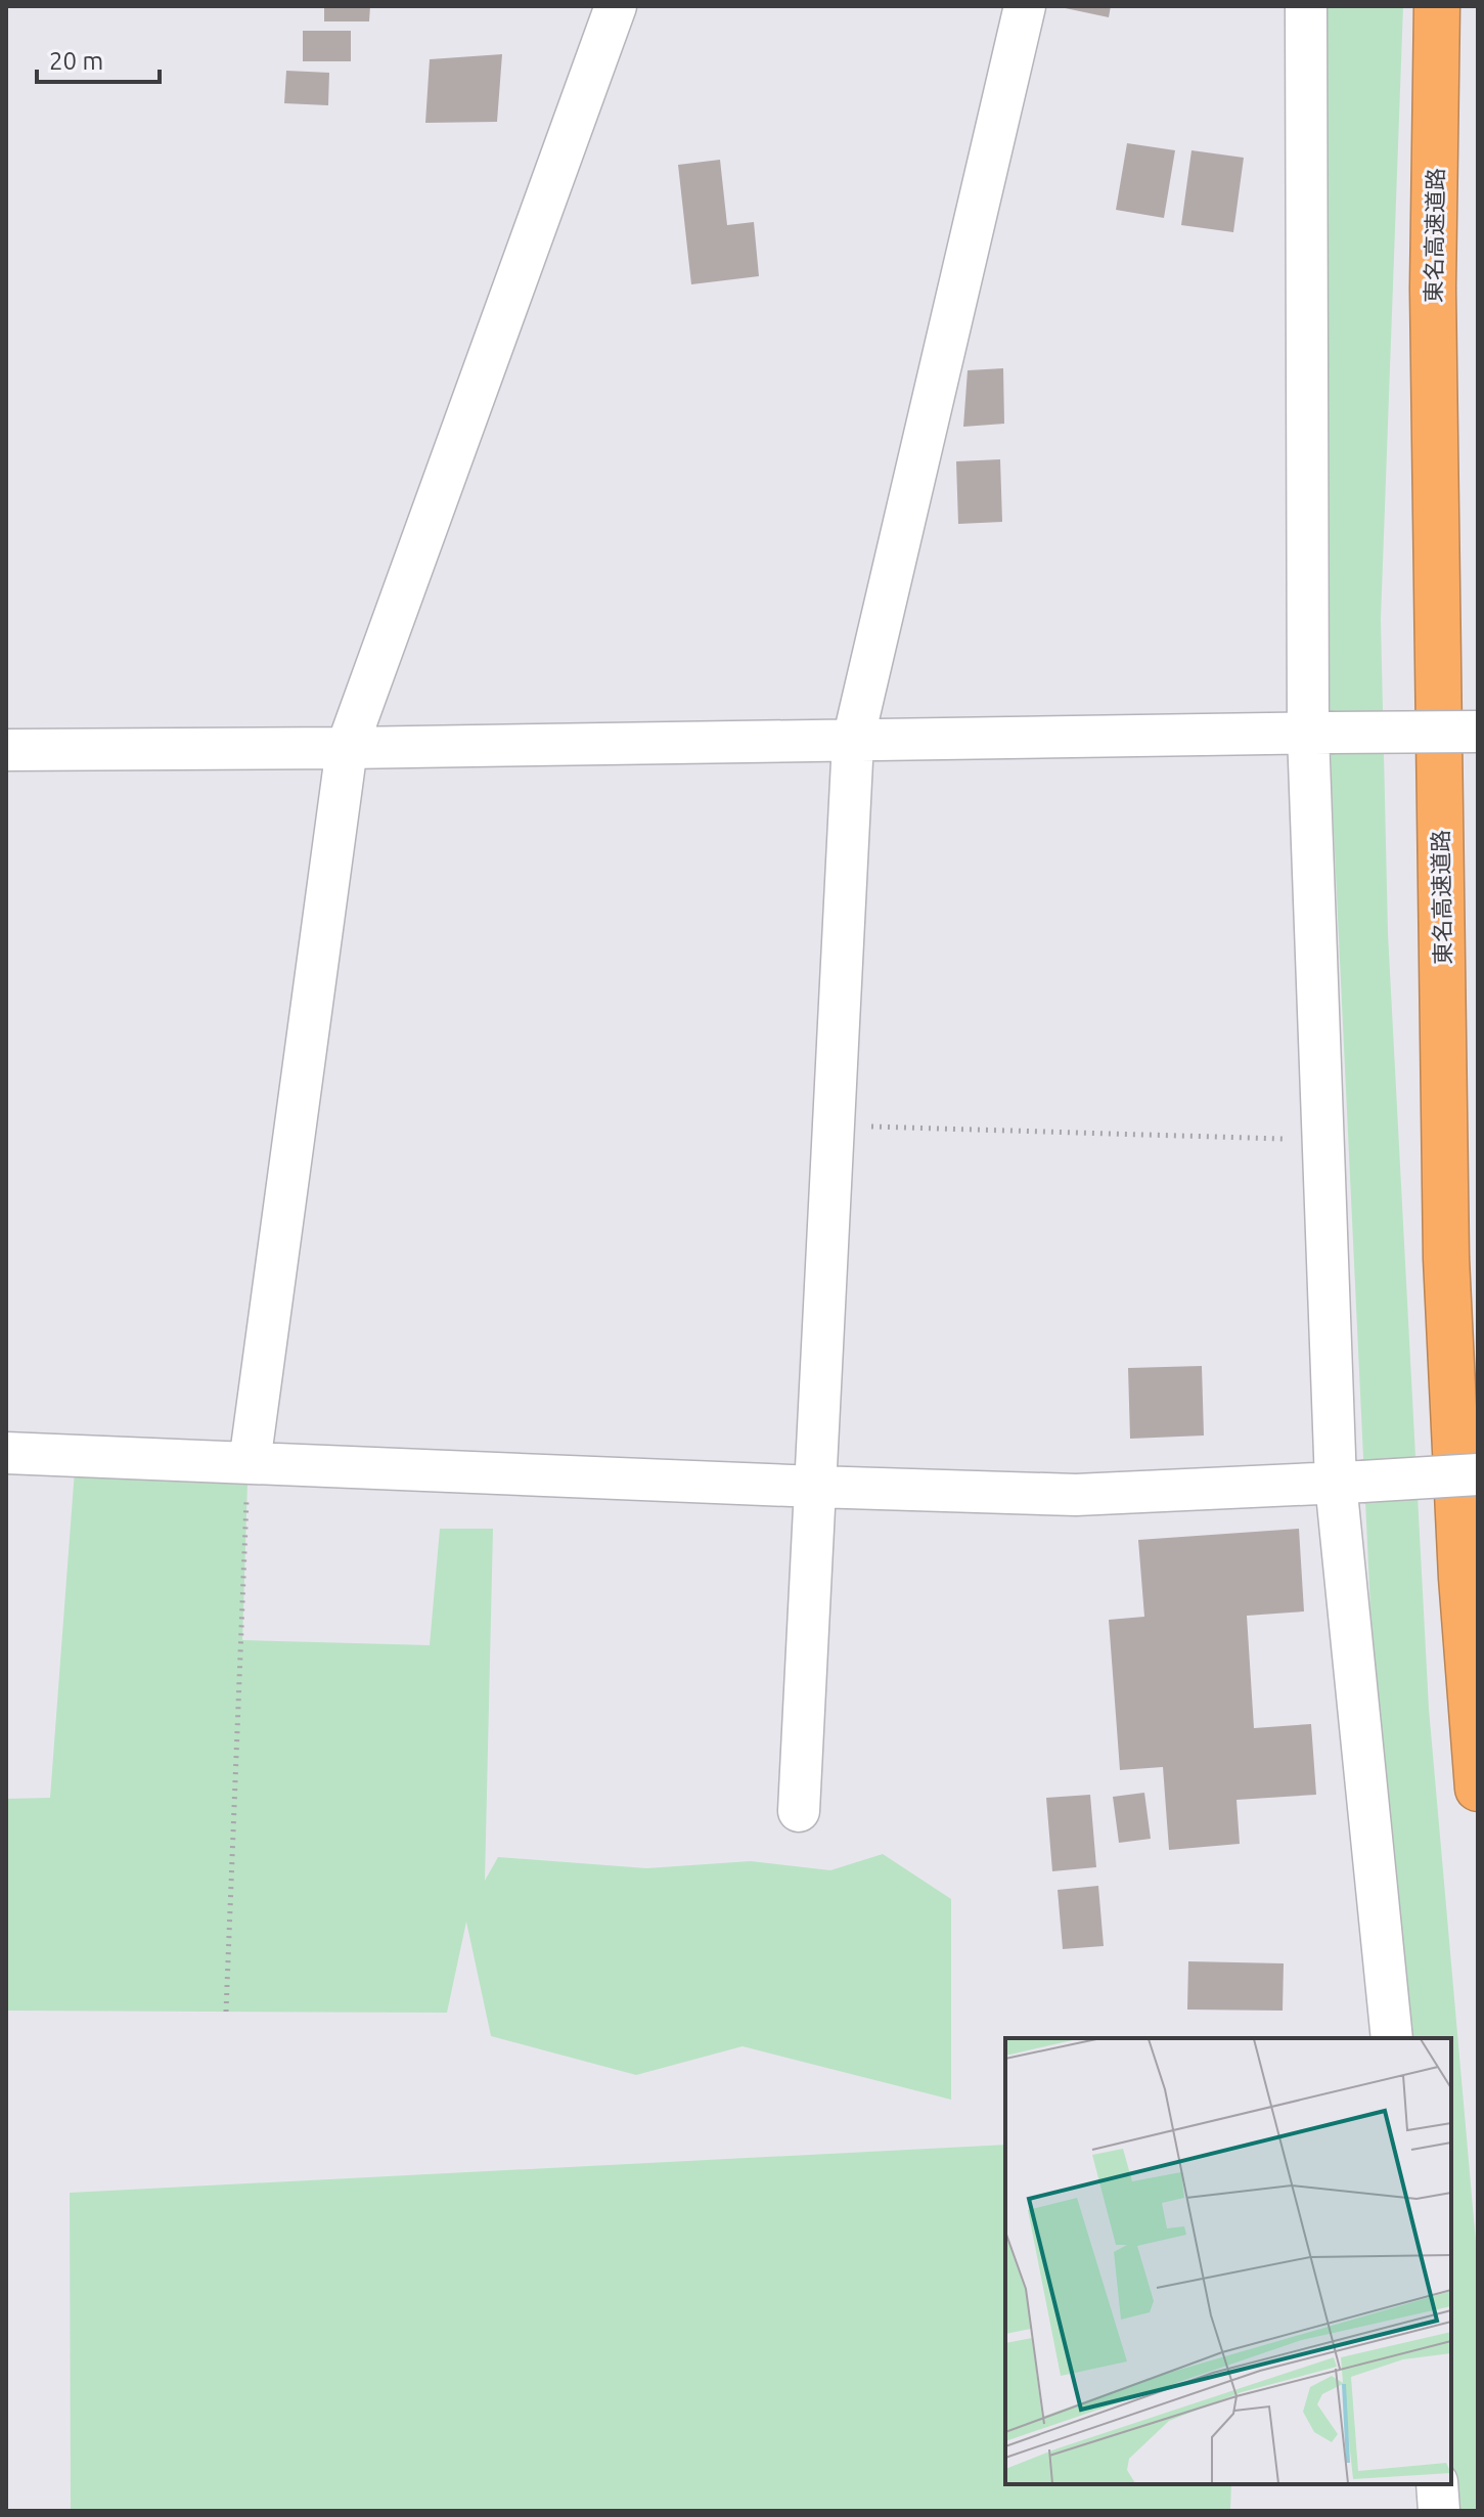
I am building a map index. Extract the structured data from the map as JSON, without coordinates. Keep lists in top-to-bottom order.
{
  "streets": {
    "highway": ["東名高速道路"]
  },
  "scale_bar": "20 m"
}
